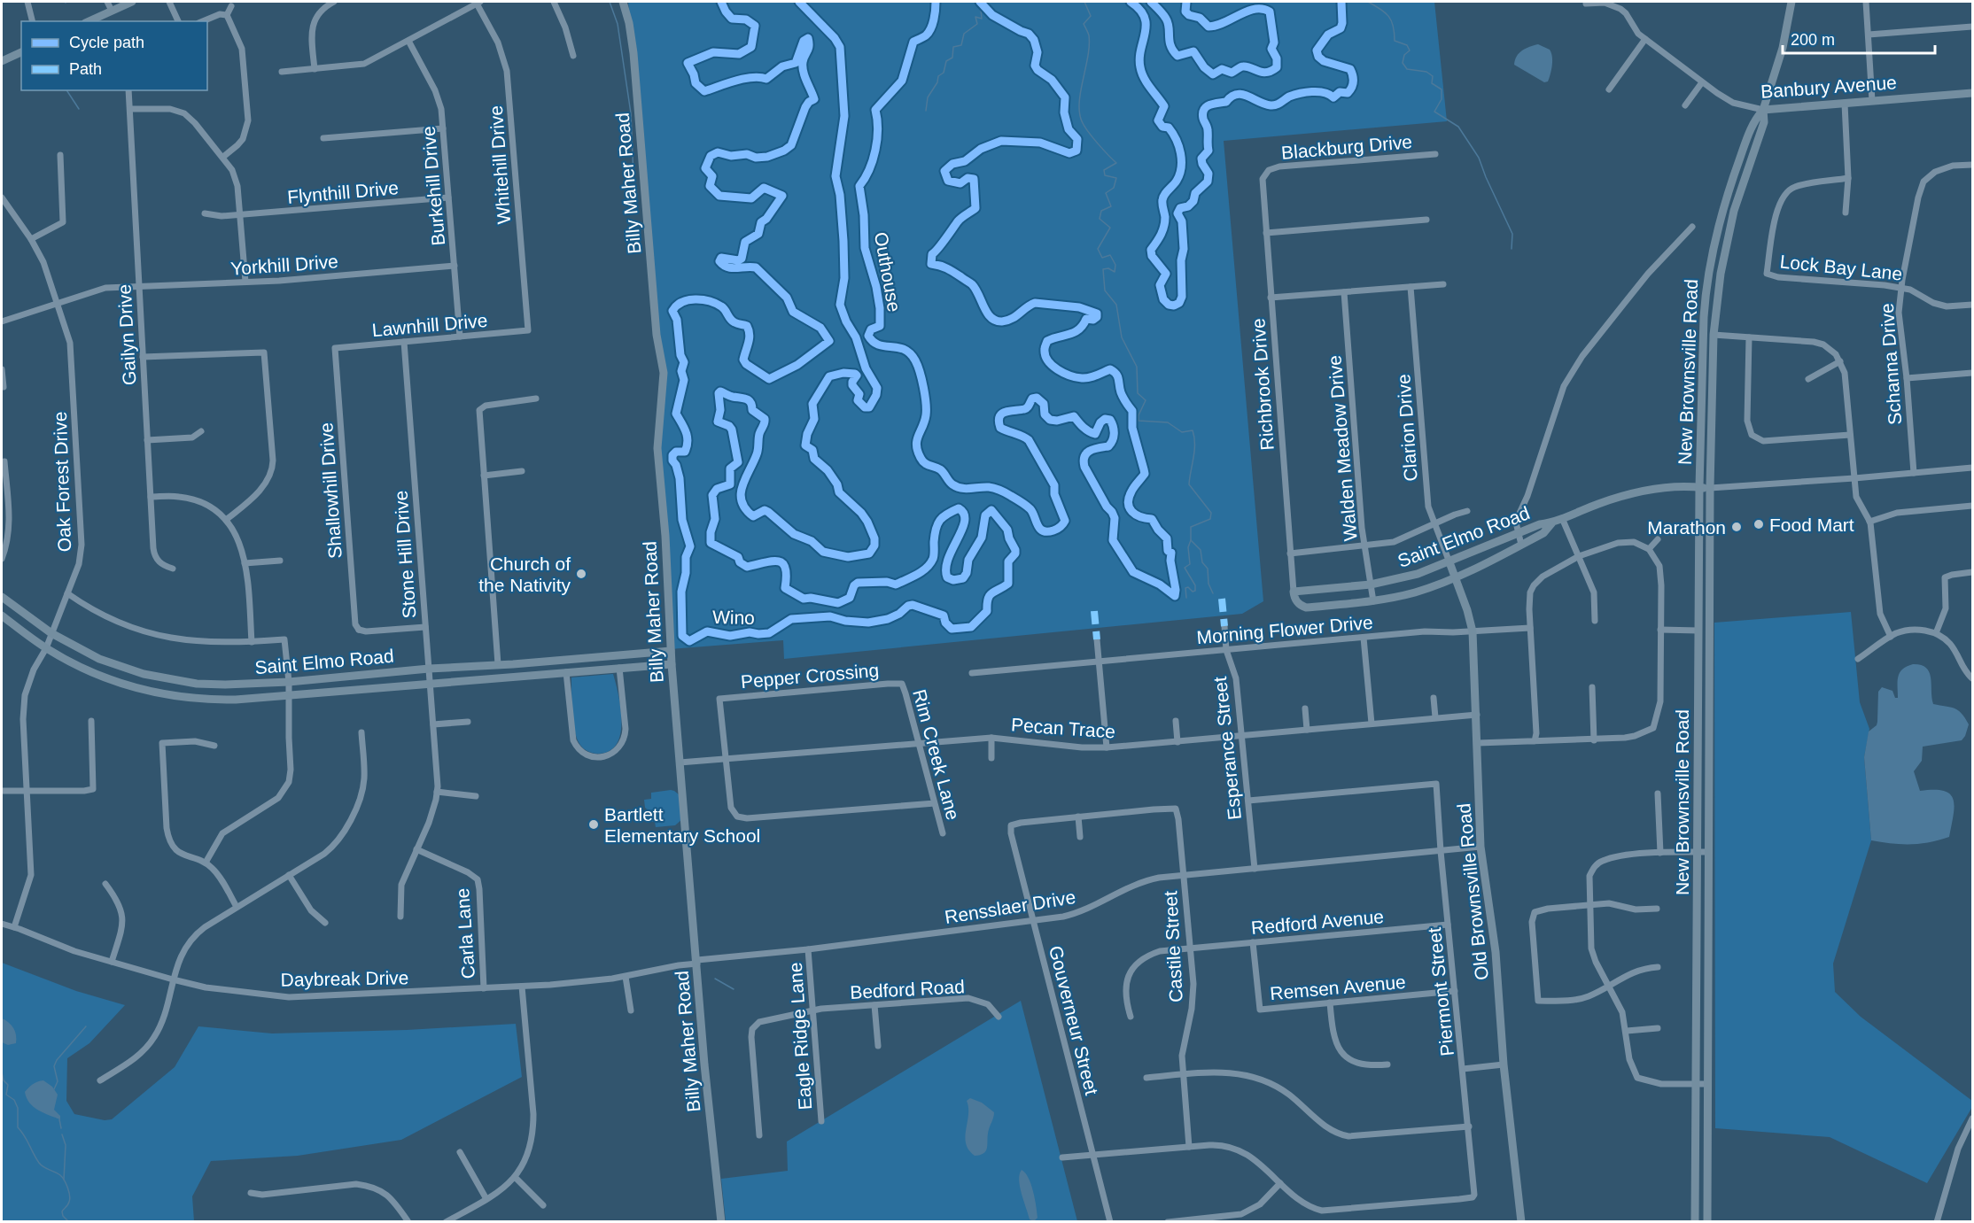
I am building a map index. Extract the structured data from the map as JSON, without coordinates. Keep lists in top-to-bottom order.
{
  "streets": {
    "main road": [
      "Banbury Avenue",
      "Billy Maher Road",
      "New Brownsville Road",
      "Saint Elmo Road",
      "Old Brownsville Road"
    ],
    "street": [
      "Blackburg Drive",
      "Whitehill Drive",
      "Burkehill Drive",
      "Flynthill Drive",
      "Yorkhill Drive",
      "Lock Bay Lane",
      "Lawnhill Drive",
      "Gailyn Drive",
      "Schanna Drive",
      "Richbrook Drive",
      "Clarion Drive",
      "Walden Meadow Drive",
      "Oak Forest Drive",
      "Shallowhill Drive",
      "Stone Hill Drive",
      "Morning Flower Drive",
      "Pepper Crossing",
      "Pecan Trace",
      "Esperance Street",
      "Rim Creek Lane",
      "Rensslaer Drive",
      "Redford Avenue",
      "Carla Lane",
      "Castile Street",
      "Daybreak Drive",
      "Remsen Avenue",
      "Bedford Road",
      "Piermont Street",
      "Gouverneur Street",
      "Eagle Ridge Lane"
    ],
    "cycle path": ["Outhouse", "Wino"]
  },
  "crossings": [
    ["Banbury Avenue", "New Brownsville Road"],
    ["Blackburg Drive", "Richbrook Drive"],
    ["Whitehill Drive", "Lawnhill Drive"],
    ["Billy Maher Road", "Saint Elmo Road"],
    ["Billy Maher Road", "Pecan Trace"],
    ["Billy Maher Road", "Rensslaer Drive"],
    ["Billy Maher Road", "Daybreak Drive"],
    ["Burkehill Drive", "Flynthill Drive"],
    ["Burkehill Drive", "Yorkhill Drive"],
    ["Burkehill Drive", "Lawnhill Drive"],
    ["Yorkhill Drive", "Gailyn Drive"],
    ["Yorkhill Drive", "Oak Forest Drive"],
    ["Lock Bay Lane", "Schanna Drive"],
    ["Lawnhill Drive", "Shallowhill Drive"],
    ["Lawnhill Drive", "Stone Hill Drive"],
    ["Schanna Drive", "Saint Elmo Road"],
    ["New Brownsville Road", "Saint Elmo Road"],
    ["Richbrook Drive", "Saint Elmo Road"],
    ["Clarion Drive", "Saint Elmo Road"],
    ["Clarion Drive", "Old Brownsville Road"],
    ["Walden Meadow Drive", "Saint Elmo Road"],
    ["Oak Forest Drive", "Saint Elmo Road"],
    ["Oak Forest Drive", "Daybreak Drive"],
    ["Shallowhill Drive", "Stone Hill Drive"],
    ["Saint Elmo Road", "Stone Hill Drive"],
    ["Saint Elmo Road", "Old Brownsville Road"],
    ["Stone Hill Drive", "Carla Lane"],
    ["Morning Flower Drive", "Esperance Street"],
    ["Morning Flower Drive", "Old Brownsville Road"],
    ["Pepper Crossing", "Pecan Trace"],
    ["Pepper Crossing", "Rim Creek Lane"],
    ["Pecan Trace", "Esperance Street"],
    ["Pecan Trace", "Rim Creek Lane"],
    ["Pecan Trace", "Old Brownsville Road"],
    ["Esperance Street", "Rensslaer Drive"],
    ["Esperance Street", "Piermont Street"],
    ["Old Brownsville Road", "Rensslaer Drive"],
    ["Rensslaer Drive", "Castile Street"],
    ["Rensslaer Drive", "Daybreak Drive"],
    ["Rensslaer Drive", "Piermont Street"],
    ["Rensslaer Drive", "Gouverneur Street"],
    ["Rensslaer Drive", "Eagle Ridge Lane"],
    ["Redford Avenue", "Castile Street"],
    ["Redford Avenue", "Remsen Avenue"],
    ["Redford Avenue", "Piermont Street"],
    ["Carla Lane", "Daybreak Drive"],
    ["Castile Street", "Gouverneur Street"],
    ["Remsen Avenue", "Piermont Street"],
    ["Bedford Road", "Eagle Ridge Lane"]
  ],
  "places": [
    "Food Mart",
    "Marathon",
    "Church of the Nativity",
    "Bartlett Elementary School"
  ],
  "legend": ["Cycle path", "Path"],
  "scale_bar": "200 m"
}
